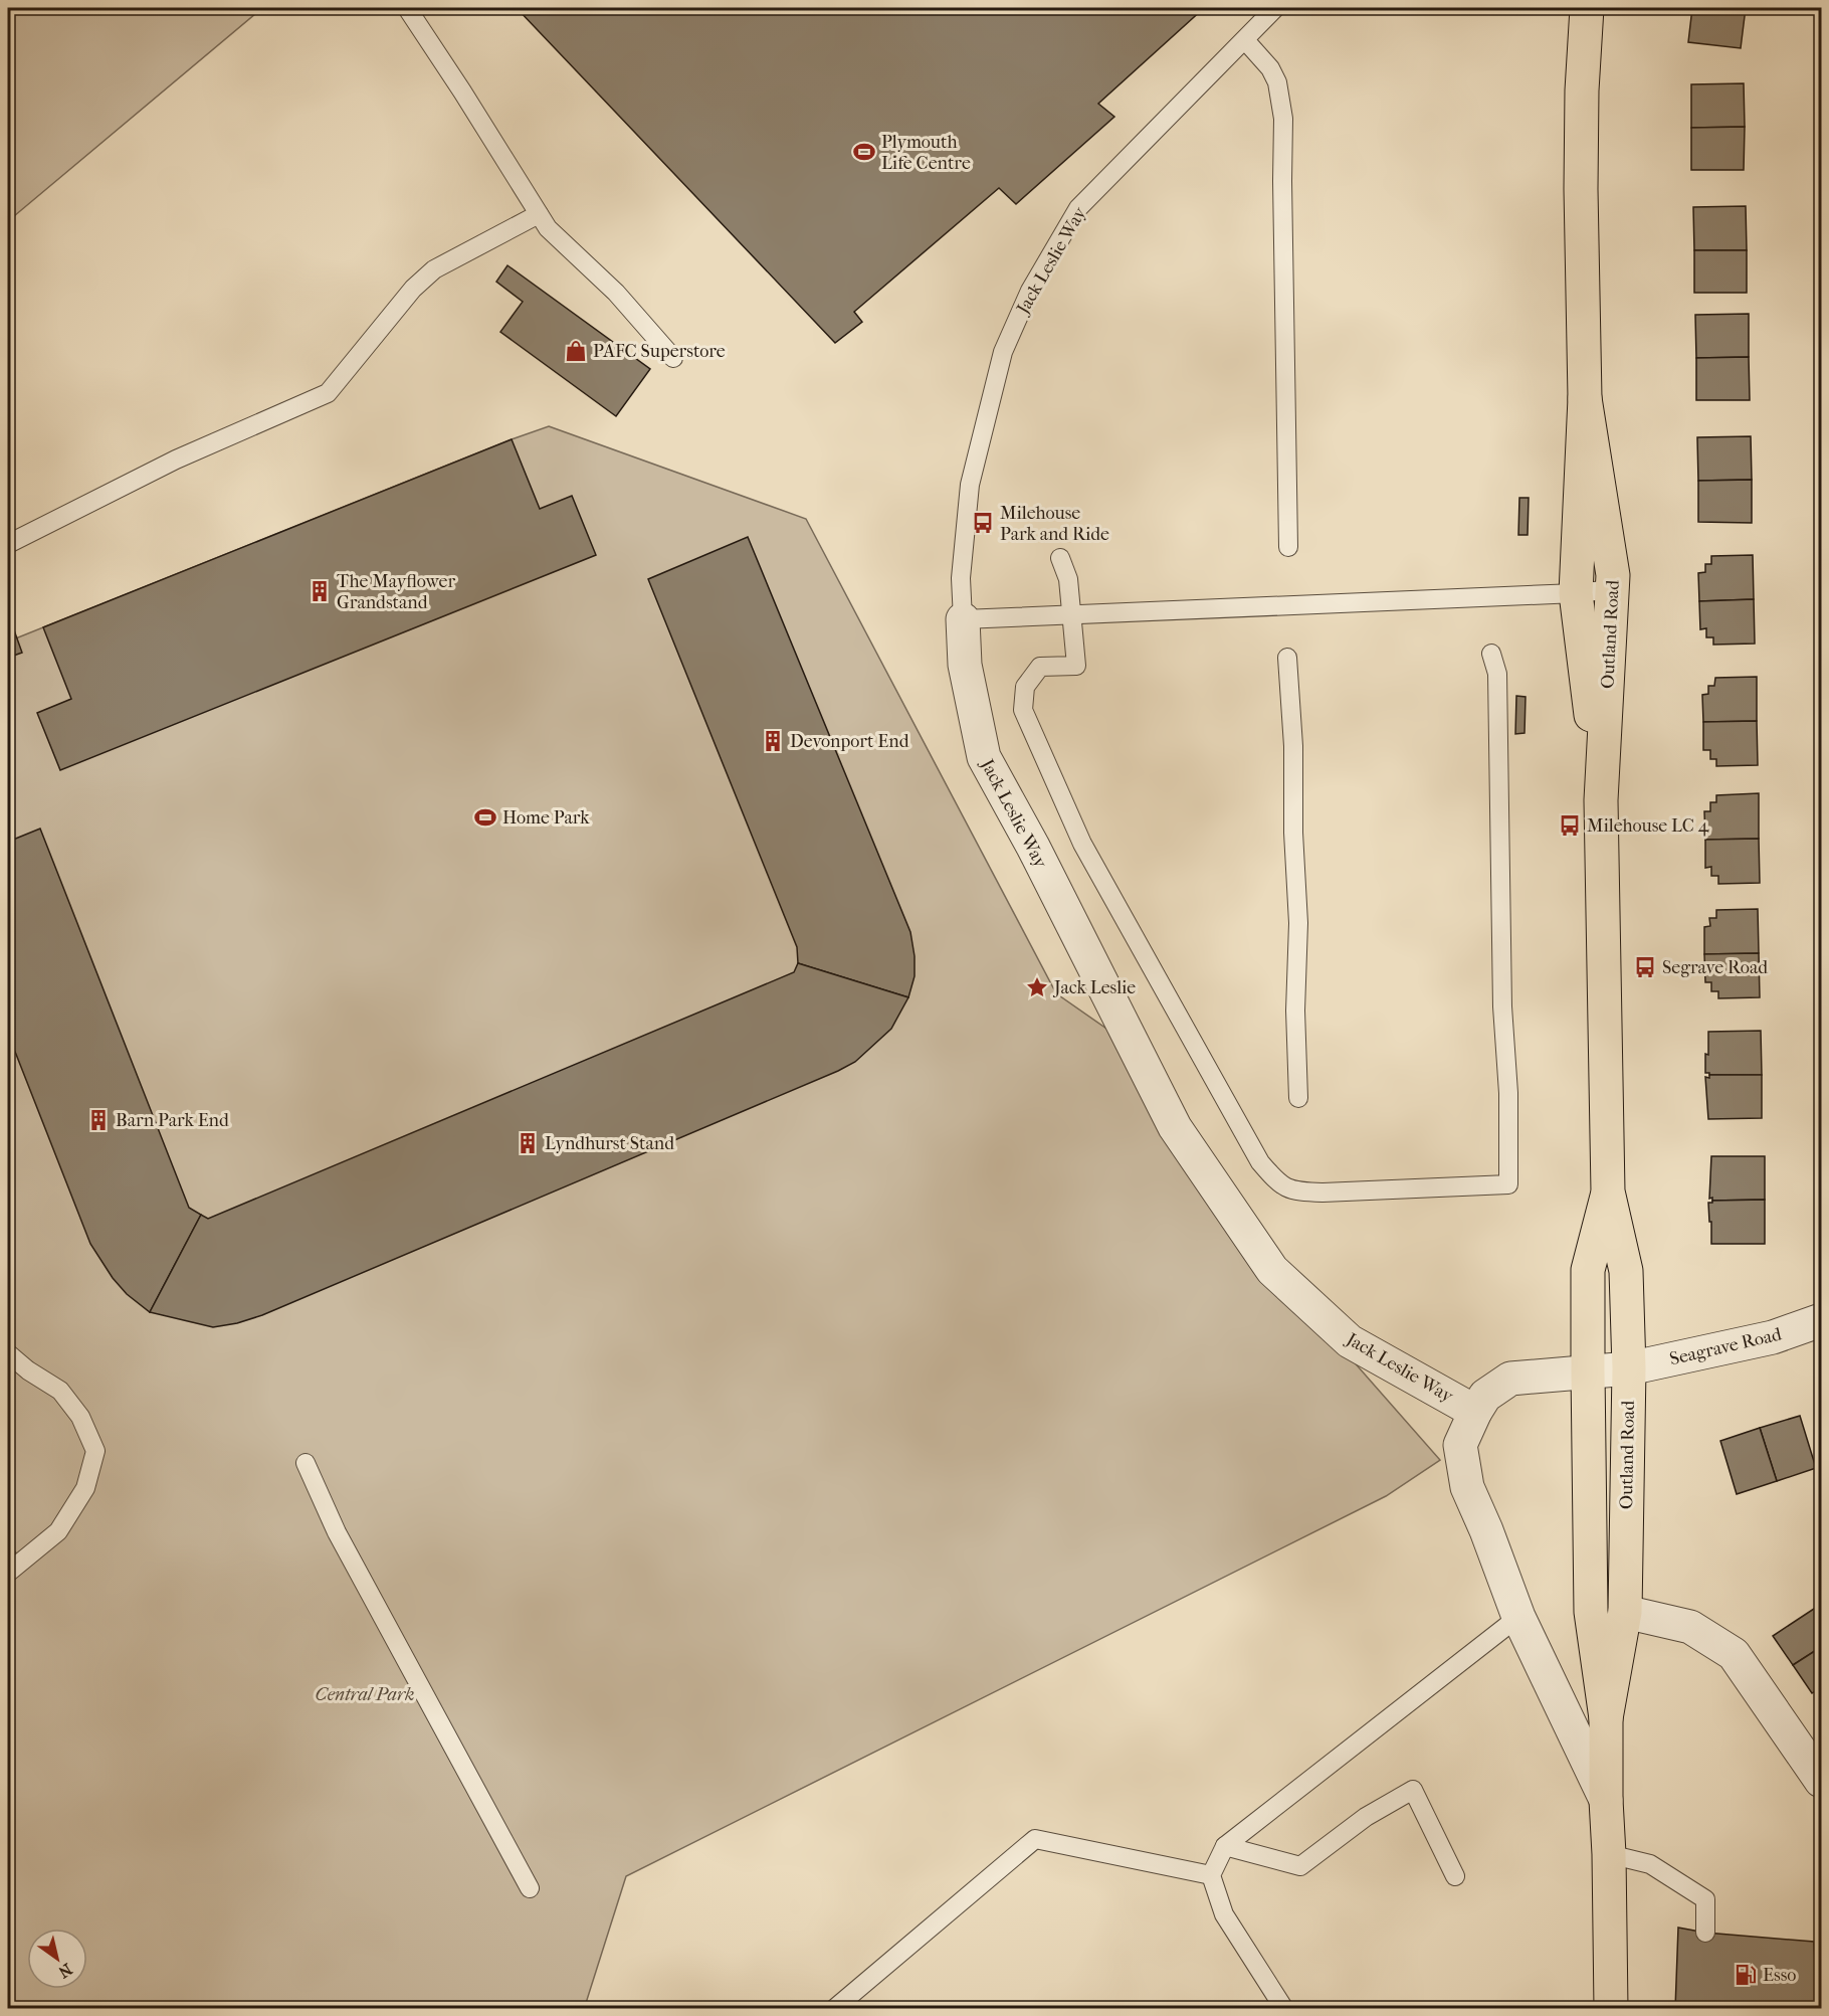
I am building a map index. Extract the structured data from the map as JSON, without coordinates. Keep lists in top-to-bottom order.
{
  "streets": {
    "main road": ["Outland Road"],
    "street": ["Jack Leslie Way", "Seagrave Road"]
  },
  "crossings": [
    ["Jack Leslie Way", "Seagrave Road"],
    ["Outland Road", "Seagrave Road"]
  ],
  "parks": ["Central Park"],
  "places": {
    "sports": ["Plymouth Life Centre", "Home Park"],
    "shop": ["PAFC Superstore"],
    "bus stop": ["Milehouse Park and Ride", "Milehouse LC 4", "Segrave Road"],
    "building": [
      "The Mayflower Grandstand",
      "Devonport End",
      "Barn Park End",
      "Lyndhurst Stand"
    ],
    "place": ["Jack Leslie"],
    "fuel station": ["Esso"]
  },
  "north": "bottom right"
}
